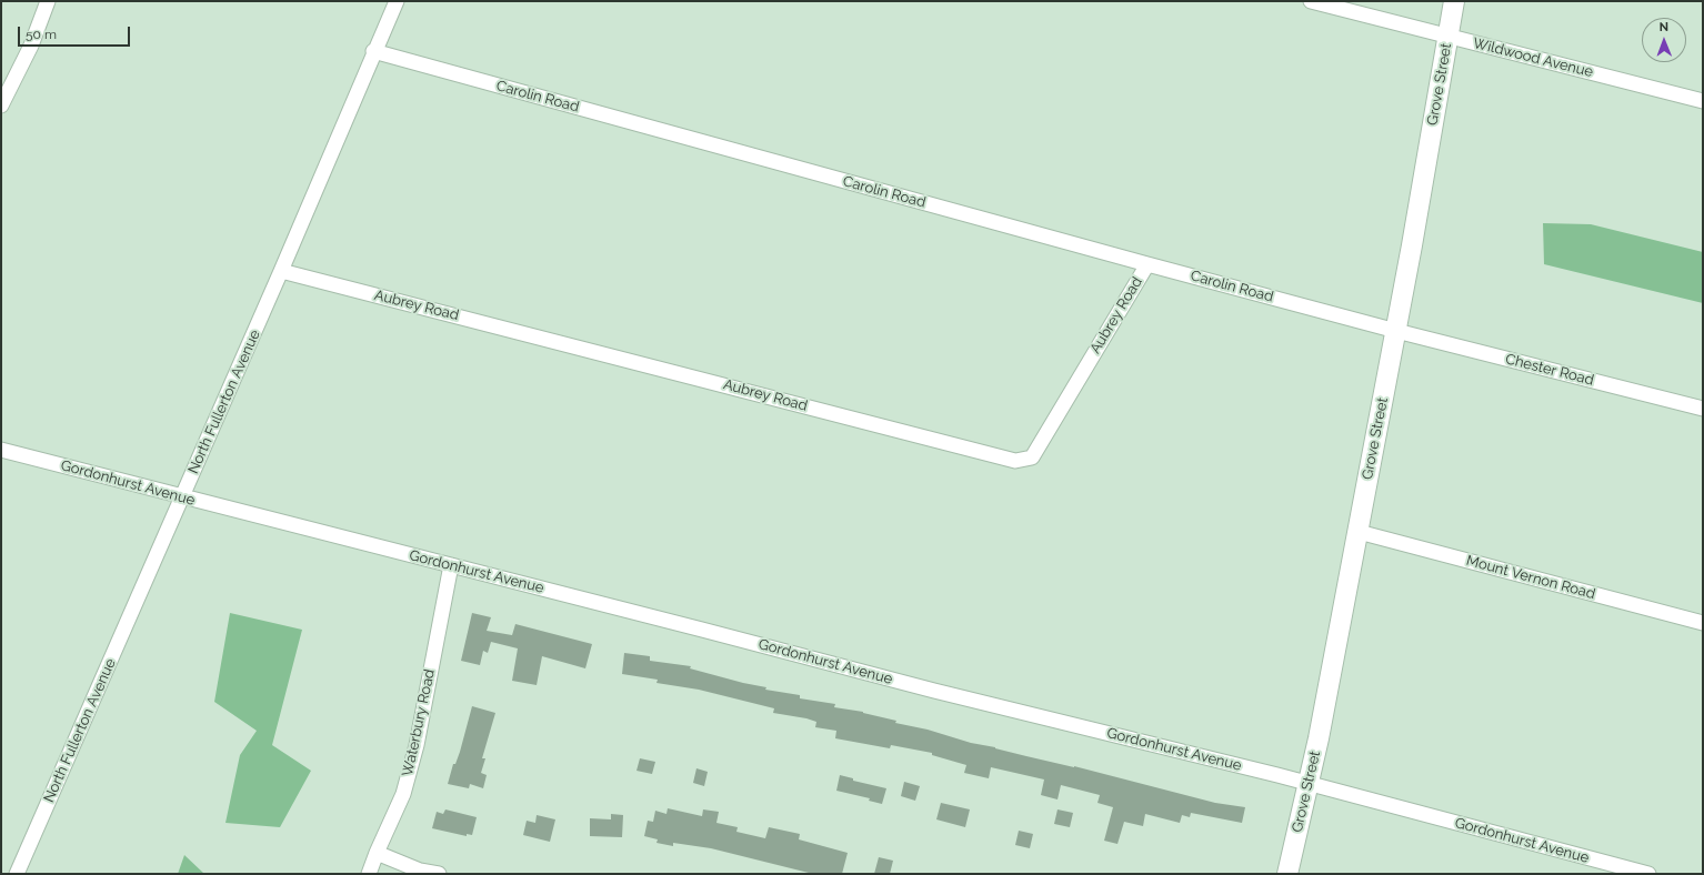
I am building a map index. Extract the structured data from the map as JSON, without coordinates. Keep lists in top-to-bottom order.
{
  "streets": {
    "main road": ["Grove Street"],
    "street": [
      "Wildwood Avenue",
      "Carolin Road",
      "Aubrey Road",
      "Chester Road",
      "North Fullerton Avenue",
      "Gordonhurst Avenue",
      "Mount Vernon Road",
      "Waterbury Road"
    ]
  },
  "crossings": [
    ["Wildwood Avenue", "Grove Street"],
    ["Grove Street", "Carolin Road"],
    ["Grove Street", "Chester Road"],
    ["Grove Street", "Gordonhurst Avenue"],
    ["Grove Street", "Mount Vernon Road"],
    ["Carolin Road", "Aubrey Road"],
    ["Carolin Road", "Chester Road"],
    ["Carolin Road", "North Fullerton Avenue"],
    ["Aubrey Road", "North Fullerton Avenue"],
    ["North Fullerton Avenue", "Gordonhurst Avenue"],
    ["Gordonhurst Avenue", "Waterbury Road"]
  ],
  "scale_bar": "50 m",
  "north": "top"
}
